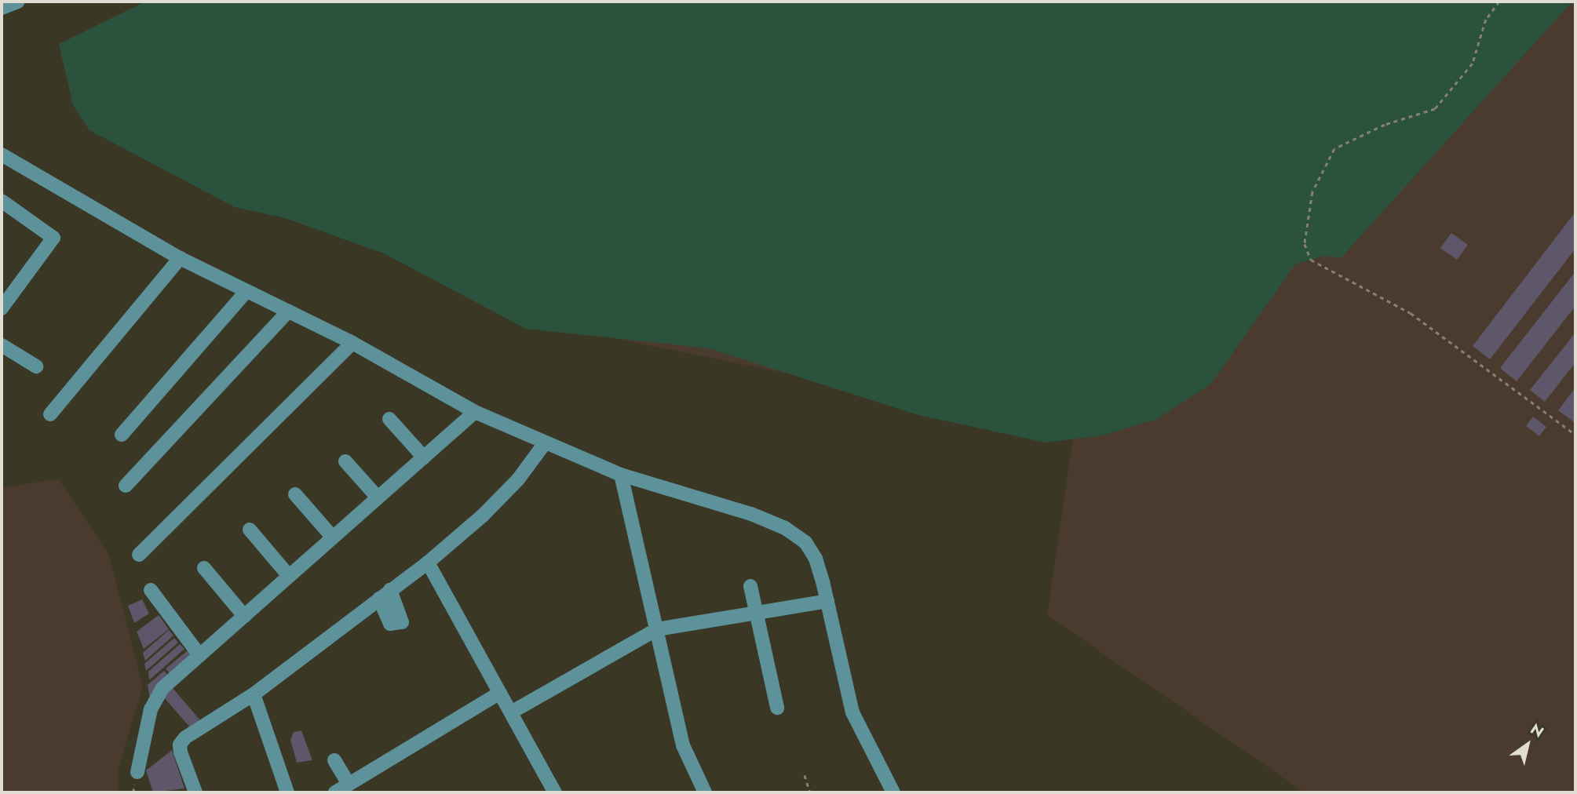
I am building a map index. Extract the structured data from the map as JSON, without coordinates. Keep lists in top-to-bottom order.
{
  "north": "top right"
}
